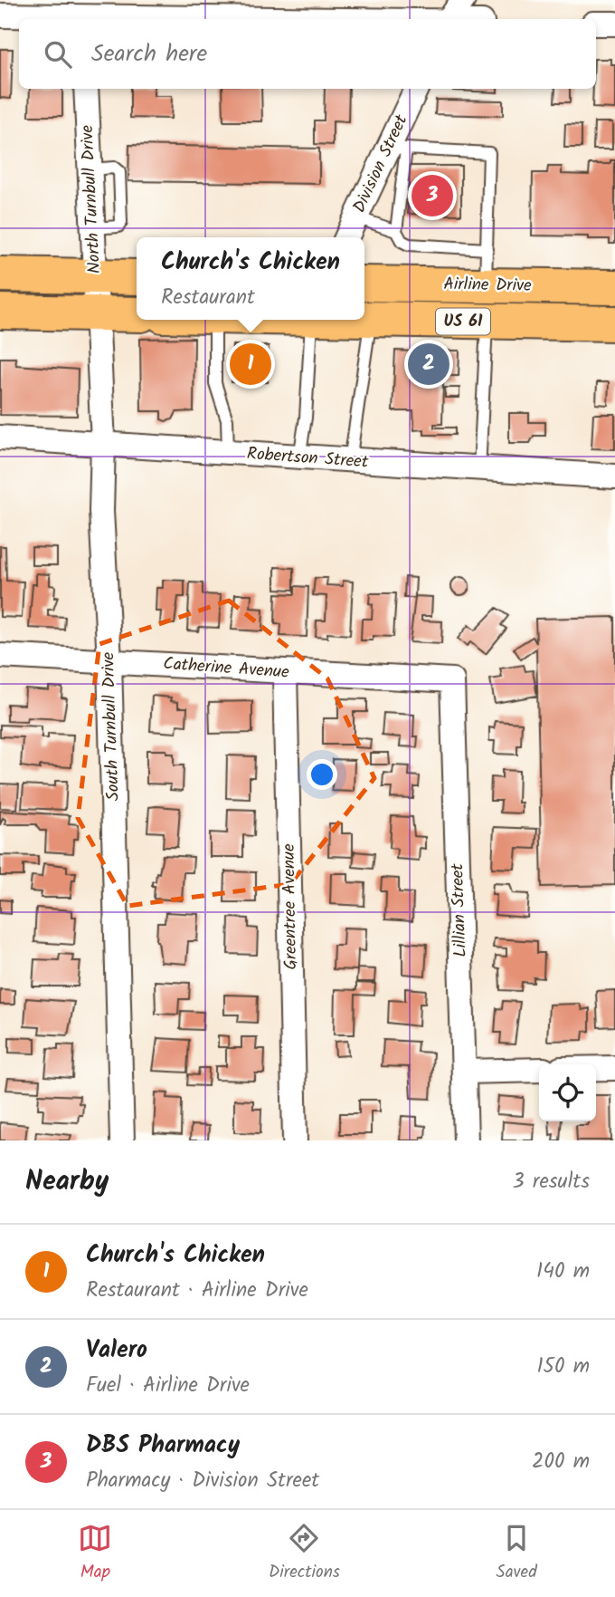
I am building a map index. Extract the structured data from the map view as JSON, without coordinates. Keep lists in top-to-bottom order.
{
  "streets": {
    "highway": ["Airline Drive", "US 61"],
    "street": [
      "Division Street",
      "North Turnbull Drive",
      "Robertson Street",
      "Catherine Avenue",
      "South Turnbull Drive",
      "Greentree Avenue",
      "Lillian Street"
    ]
  },
  "crossings": [
    ["North Turnbull Drive", "South Turnbull Drive"],
    ["Robertson Street", "South Turnbull Drive"],
    ["Catherine Avenue", "South Turnbull Drive"],
    ["Catherine Avenue", "Greentree Avenue"],
    ["Catherine Avenue", "Lillian Street"]
  ],
  "page": {
    "search": "Search here",
    "pins": ["3", "1", "2"],
    "popup": ["Church's Chicken", "Restaurant"],
    "heading": ["Nearby", "3 results"],
    "list": [
      {
        "mark": "1",
        "name": "Church's Chicken",
        "note": "Restaurant · Airline Drive",
        "value": "140 m"
      },
      {
        "mark": "2",
        "name": "Valero",
        "note": "Fuel · Airline Drive",
        "value": "150 m"
      },
      {
        "mark": "3",
        "name": "DBS Pharmacy",
        "note": "Pharmacy · Division Street",
        "value": "200 m"
      }
    ],
    "nav": ["Map", "Directions", "Saved"]
  }
}
